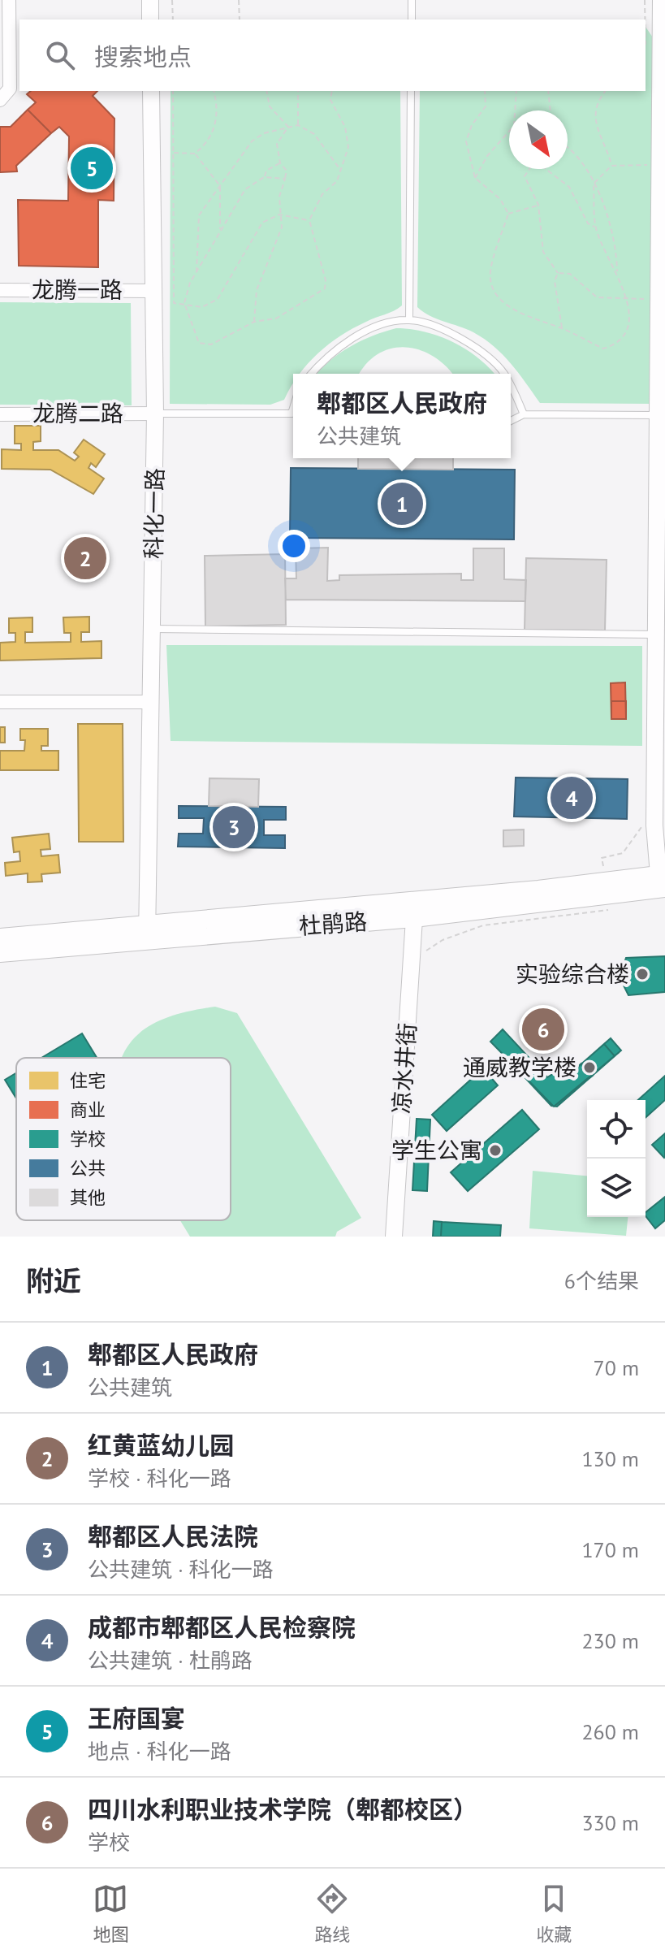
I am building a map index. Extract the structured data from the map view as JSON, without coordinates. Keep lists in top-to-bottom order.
{
  "streets": {
    "main road": ["杜鹃路"],
    "street": [
      "龙腾一路",
      "龙腾二路",
      "科化一路",
      "凉水井街"
    ]
  },
  "crossings": [
    ["龙腾一路", "科化一路"],
    ["龙腾二路", "科化一路"],
    ["科化一路", "杜鹃路"],
    ["杜鹃路", "凉水井街"]
  ],
  "places": ["实验综合楼", "通威教学楼", "学生公寓"],
  "legend": [
    "住宅",
    "商业",
    "学校",
    "公共",
    "其他"
  ],
  "north": "bottom right",
  "page": {
    "search": "搜索地点",
    "pins": [
      "5",
      "1",
      "2",
      "4",
      "3",
      "6"
    ],
    "popup": ["郫都区人民政府", "公共建筑"],
    "heading": ["附近", "6个结果"],
    "list": [
      {
        "mark": "1",
        "name": "郫都区人民政府",
        "note": "公共建筑",
        "value": "70 m"
      },
      {
        "mark": "2",
        "name": "红黄蓝幼儿园",
        "note": "学校 · 科化一路",
        "value": "130 m"
      },
      {
        "mark": "3",
        "name": "郫都区人民法院",
        "note": "公共建筑 · 科化一路",
        "value": "170 m"
      },
      {
        "mark": "4",
        "name": "成都市郫都区人民检察院",
        "note": "公共建筑 · 杜鹃路",
        "value": "230 m"
      },
      {
        "mark": "5",
        "name": "王府国宴",
        "note": "地点 · 科化一路",
        "value": "260 m"
      },
      {
        "mark": "6",
        "name": "四川水利职业技术学院（郫都校区）",
        "note": "学校",
        "value": "330 m"
      }
    ],
    "nav": ["地图", "路线", "收藏"]
  }
}
